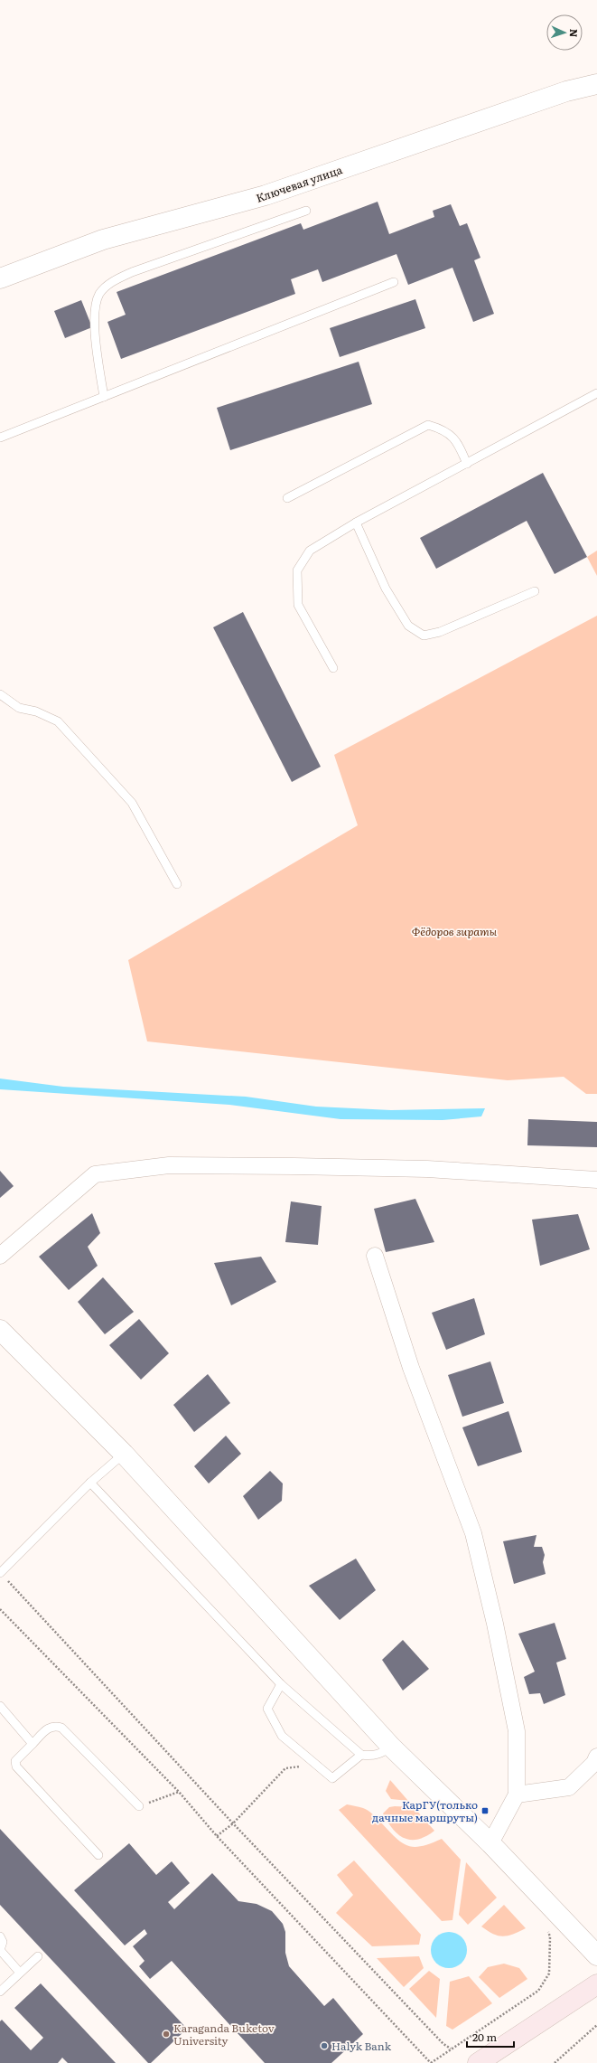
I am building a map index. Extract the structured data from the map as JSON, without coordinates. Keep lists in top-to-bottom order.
{
  "streets": {
    "street": ["Ключевая улица"]
  },
  "parks": ["Фёдоров зираты"],
  "places": {
    "transit": ["КарГУ(только дачные маршруты)"],
    "other": ["Karaganda Buketov University", "Halyk Bank"]
  },
  "scale_bar": "20 m",
  "north": "right"
}
